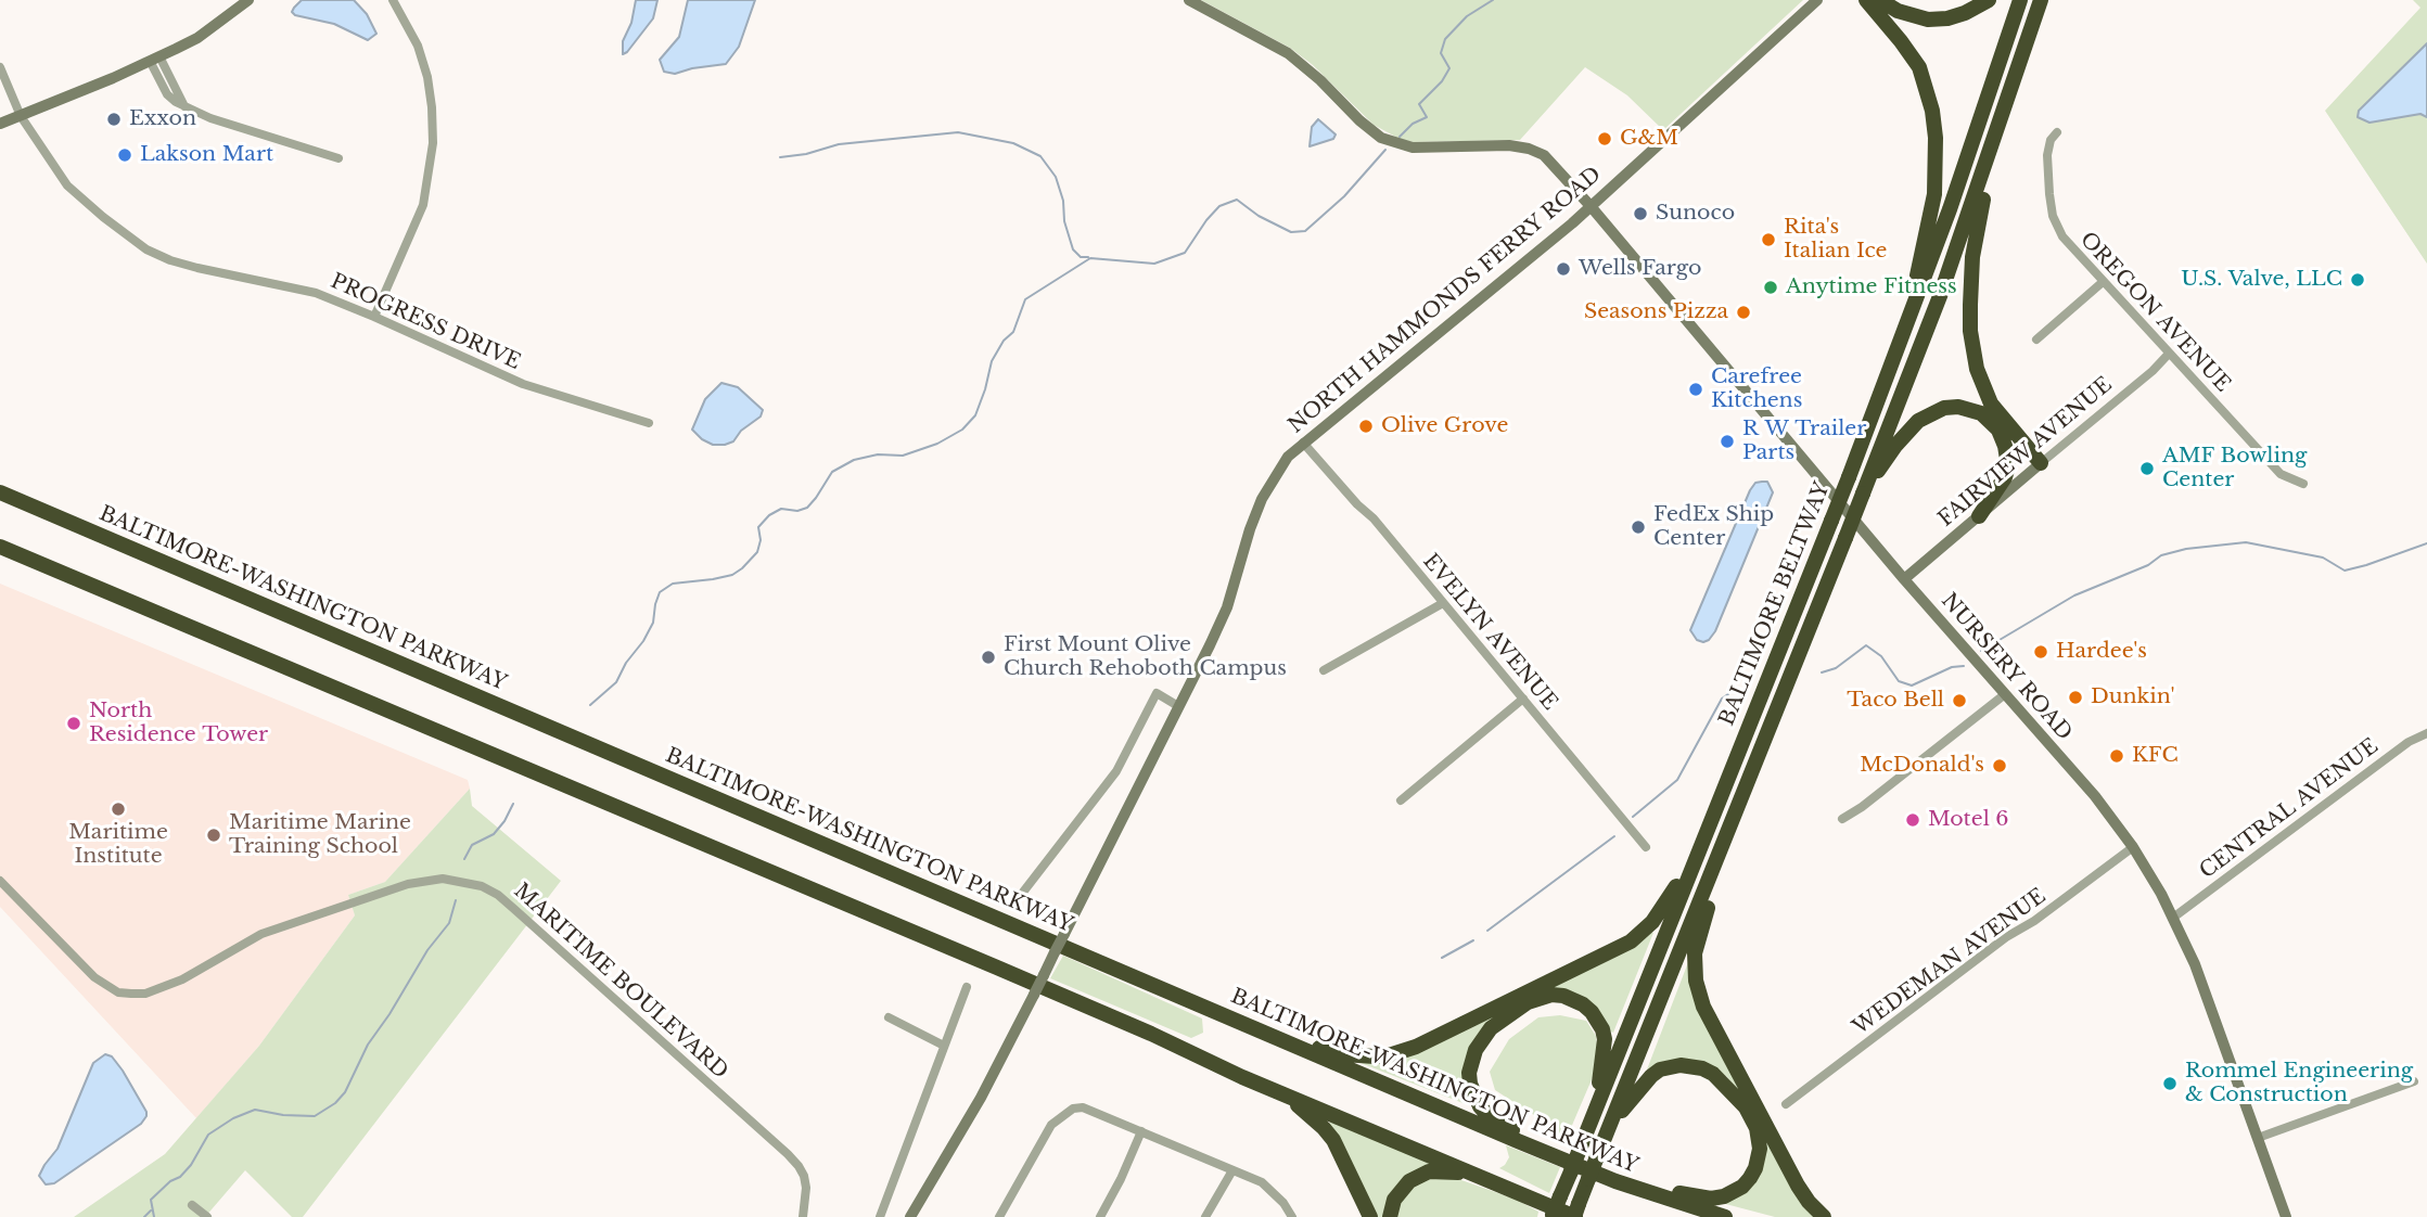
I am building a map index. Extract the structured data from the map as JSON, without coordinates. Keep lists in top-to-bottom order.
{
  "streets": {
    "highway": ["BALTIMORE-WASHINGTON PARKWAY", "BALTIMORE BELTWAY"],
    "main road": ["NORTH HAMMONDS FERRY ROAD", "FAIRVIEW AVENUE", "NURSERY ROAD"],
    "street": [
      "OREGON AVENUE",
      "PROGRESS DRIVE",
      "EVELYN AVENUE",
      "CENTRAL AVENUE",
      "WEDEMAN AVENUE",
      "MARITIME BOULEVARD"
    ]
  },
  "crossings": [
    ["NORTH HAMMONDS FERRY ROAD", "EVELYN AVENUE"],
    ["NORTH HAMMONDS FERRY ROAD", "NURSERY ROAD"],
    ["OREGON AVENUE", "FAIRVIEW AVENUE"],
    ["FAIRVIEW AVENUE", "NURSERY ROAD"],
    ["BALTIMORE-WASHINGTON PARKWAY", "BALTIMORE BELTWAY"],
    ["NURSERY ROAD", "CENTRAL AVENUE"],
    ["NURSERY ROAD", "WEDEMAN AVENUE"]
  ],
  "places": [
    "Exxon",
    "G&M",
    "Lakson Mart",
    "Sunoco",
    "Rita's Italian Ice",
    "Wells Fargo",
    "U.S. Valve, LLC",
    "Anytime Fitness",
    "Seasons Pizza",
    "Carefree Kitchens",
    "Olive Grove",
    "R W Trailer Parts",
    "AMF Bowling Center",
    "FedEx Ship Center",
    "Hardee's",
    "First Mount Olive Church Rehoboth Campus",
    "Dunkin'",
    "Taco Bell",
    "North Residence Tower",
    "KFC",
    "McDonald's",
    "Maritime Institute",
    "Motel 6",
    "Maritime Marine Training School",
    "Rommel Engineering & Construction"
  ]
}
